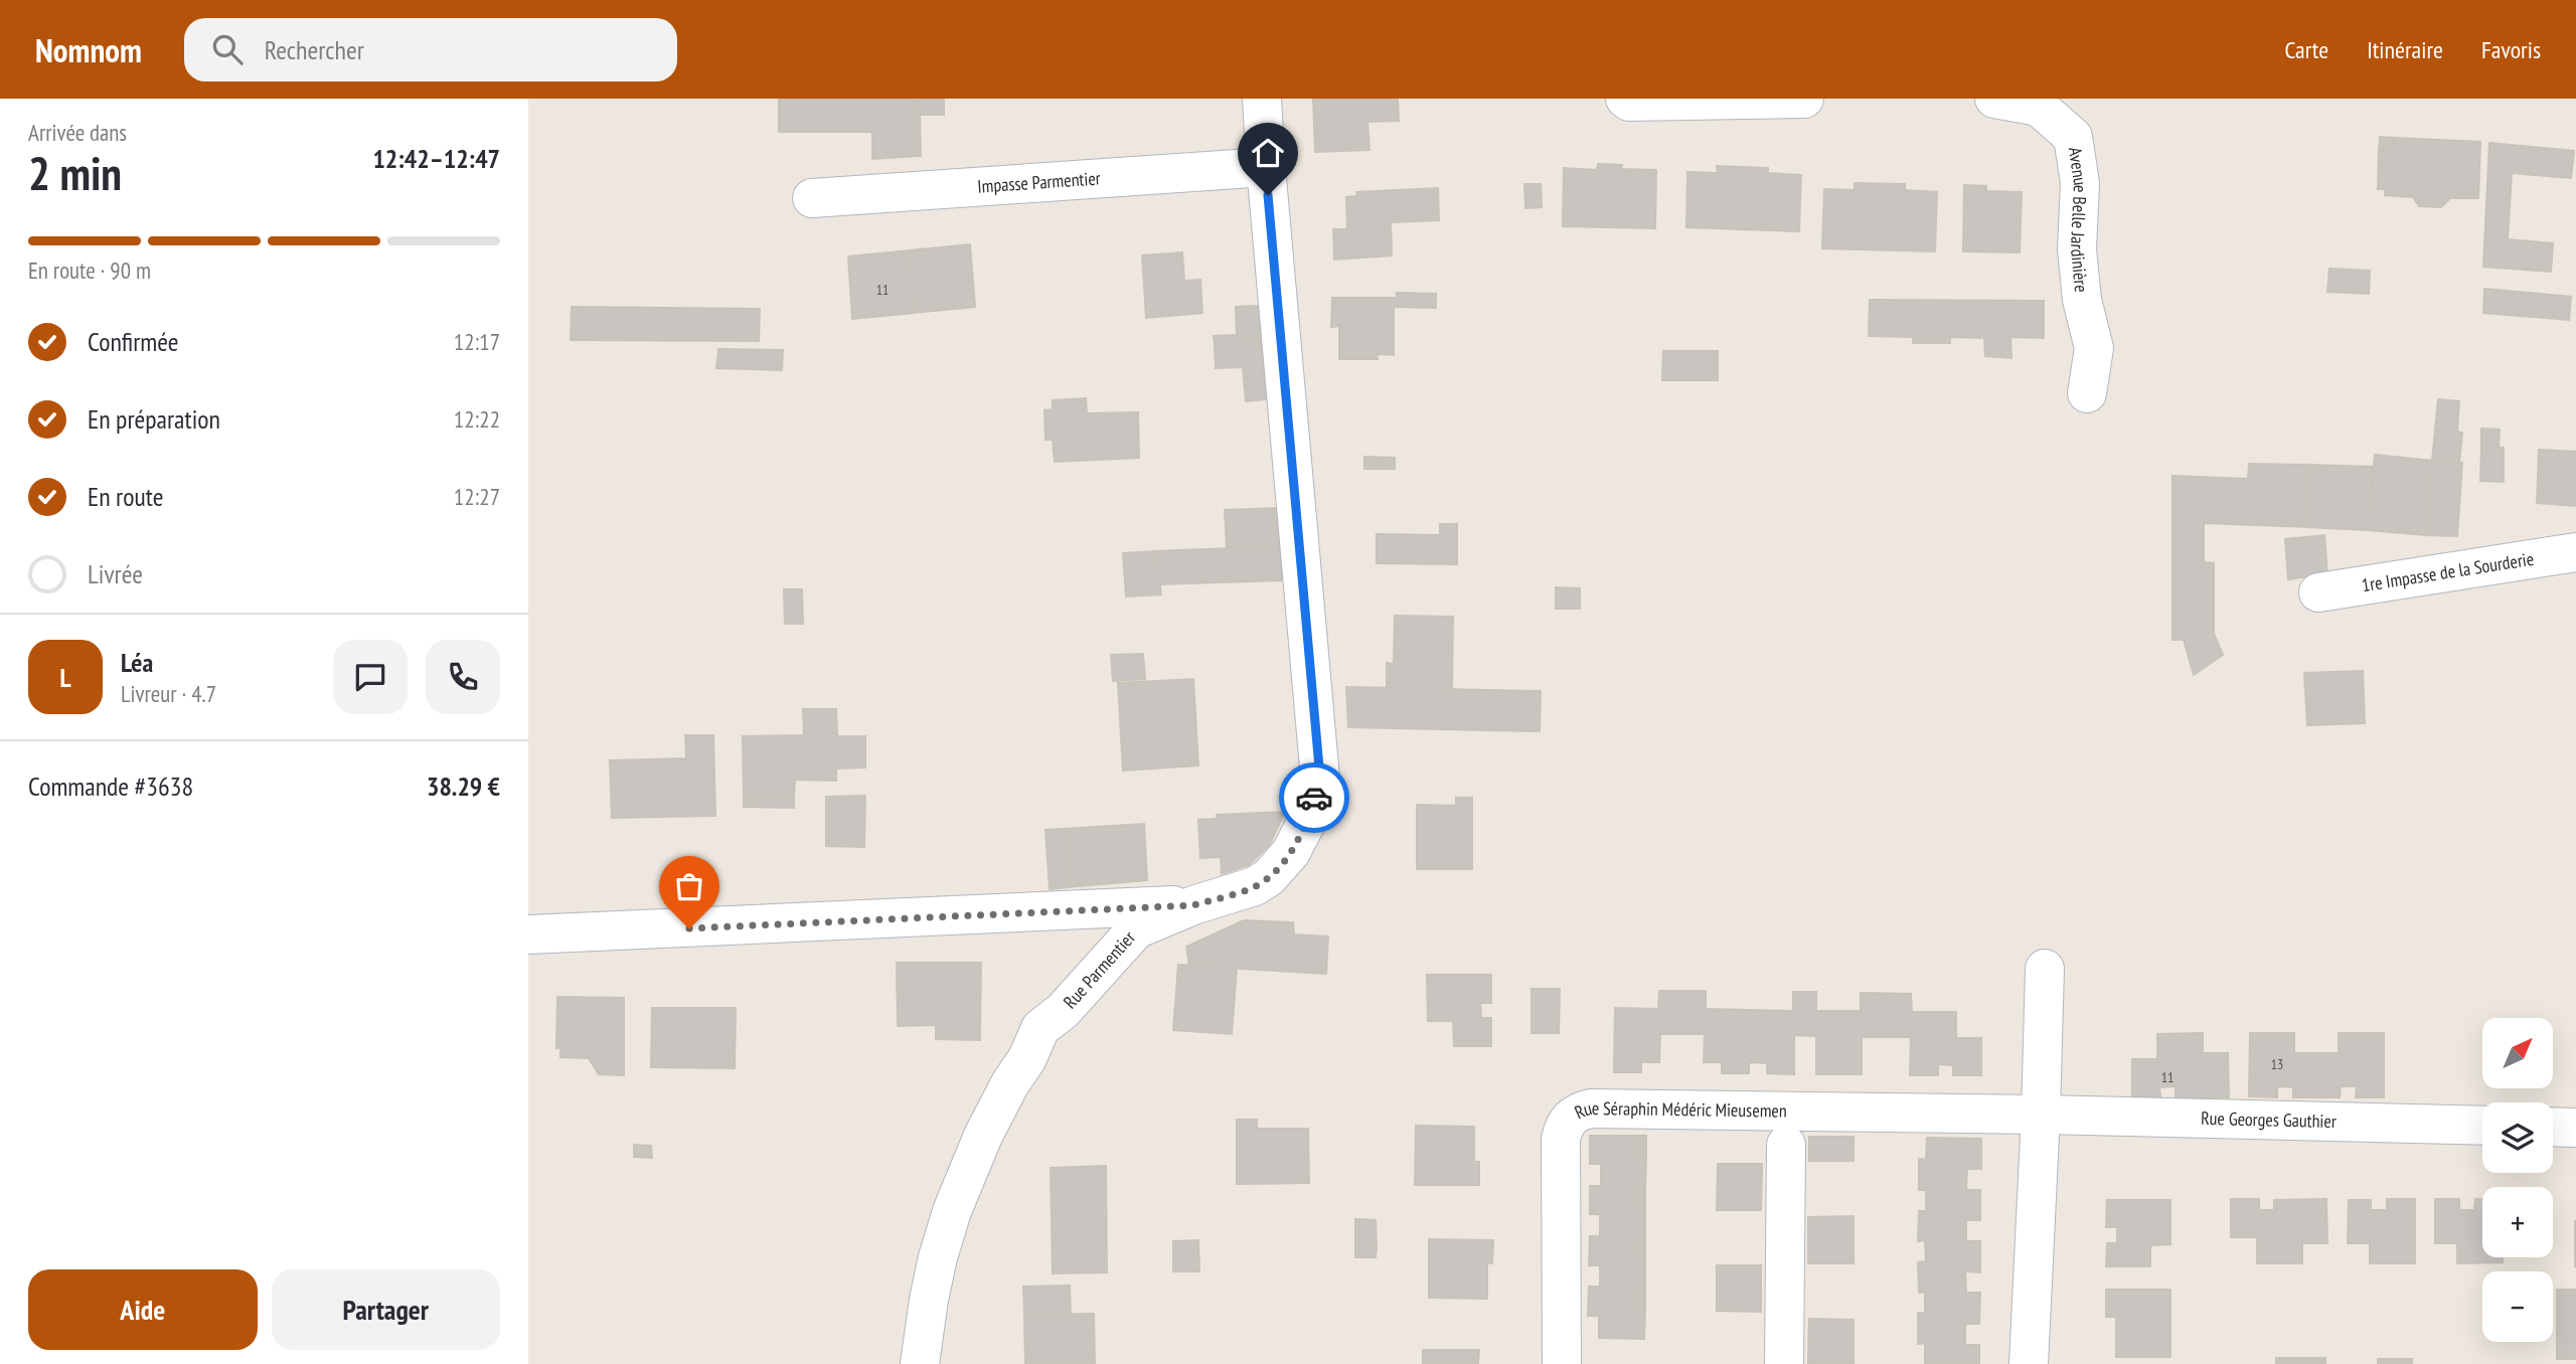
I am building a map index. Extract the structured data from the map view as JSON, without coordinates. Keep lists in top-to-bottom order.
{
  "streets": {
    "street": [
      "Impasse Parmentier",
      "Avenue Belle Jardinière",
      "1re Impasse de la Sourderie",
      "Rue Parmentier",
      "Rue Séraphin Médéric Mieusemen",
      "Rue Georges Gauthier"
    ]
  },
  "crossings": [
    ["Impasse Parmentier", "Rue Parmentier"],
    ["Rue Séraphin Médéric Mieusemen", "Rue Georges Gauthier"]
  ],
  "house_numbers": ["11", "13", "11"],
  "north": "top right",
  "page": {
    "header": "Nomnom",
    "search": "Rechercher",
    "nav": ["Carte", "Itinéraire", "Favoris"],
    "heading": ["2 min", "Arrivée dans", "12:42–12:47"],
    "panel": [
      "Léa",
      "Livreur · 4.7",
      "Commande #3638",
      "38.29 €"
    ],
    "bar": "En route · 90 m",
    "list": [
      ["Confirmée", "12:17"],
      ["En préparation", "12:22"],
      ["En route", "12:27"],
      "Livrée"
    ],
    "round": "L",
    "map_buttons": ["+", "−"],
    "buttons": ["Aide", "Partager"]
  }
}
